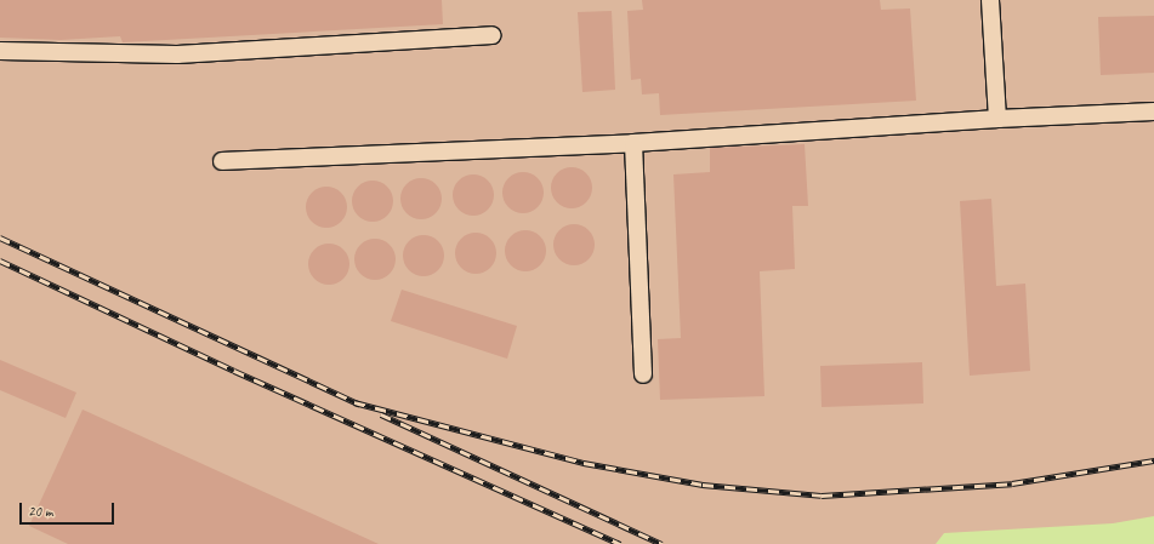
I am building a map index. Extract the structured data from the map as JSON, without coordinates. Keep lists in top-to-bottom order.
{
  "scale_bar": "20 m"
}
